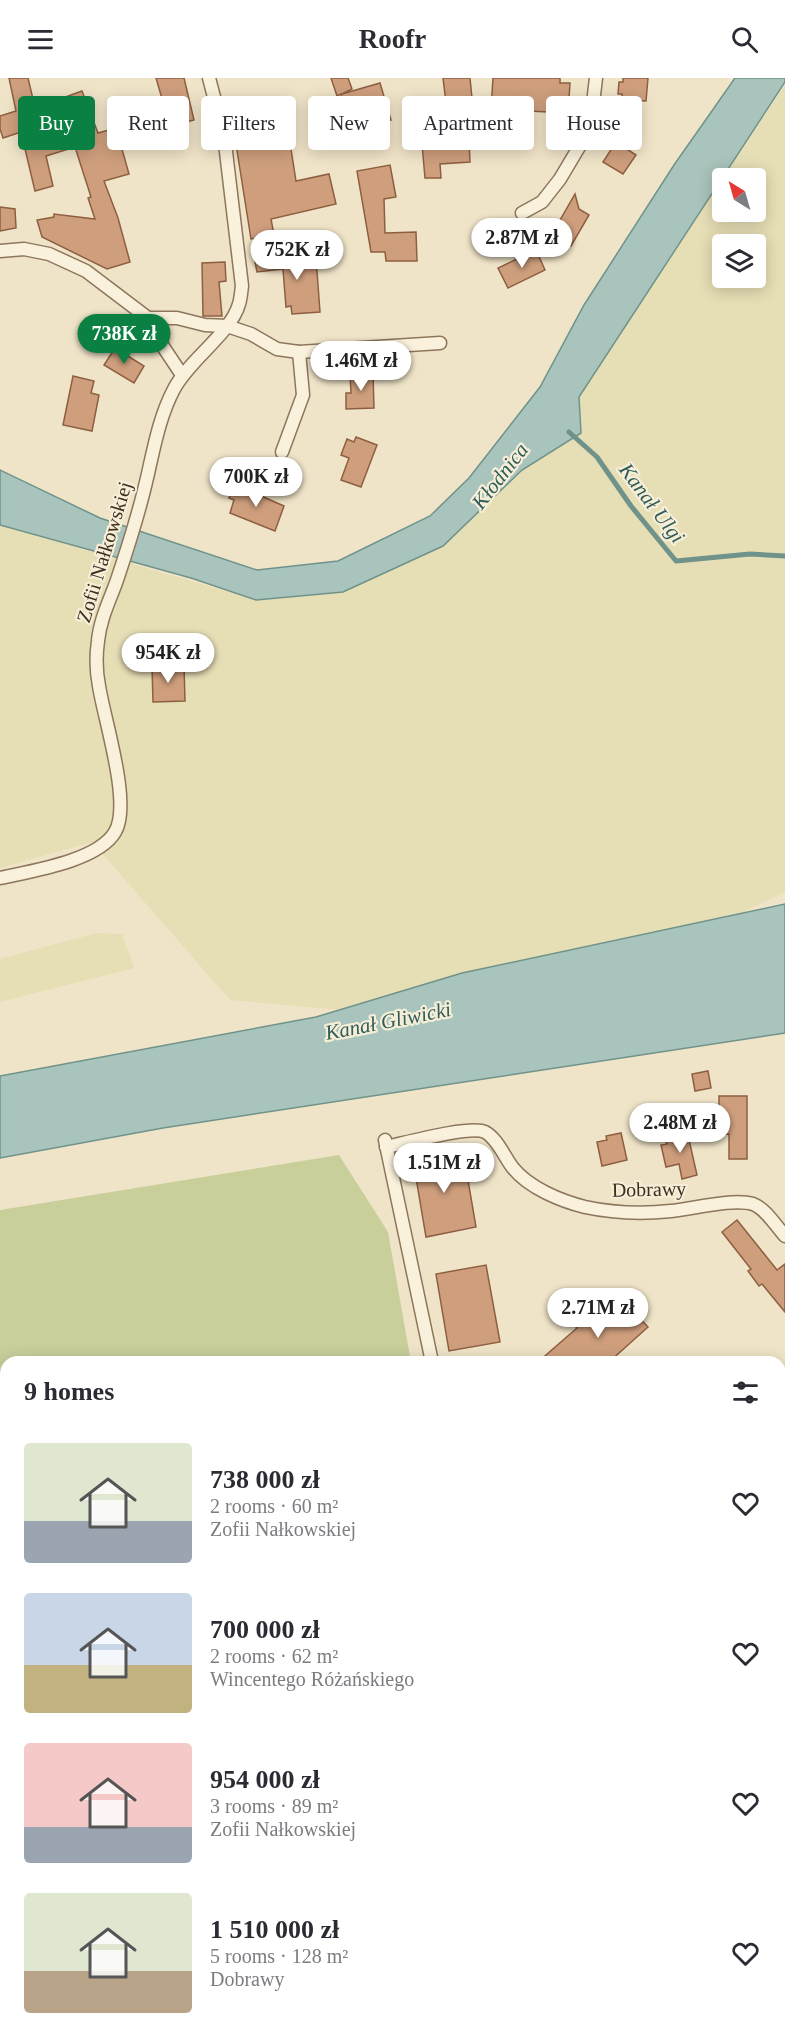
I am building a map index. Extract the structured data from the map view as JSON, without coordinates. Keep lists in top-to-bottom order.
{
  "streets": {
    "street": ["Zofii Nałkowskiej", "Dobrawy"]
  },
  "water": ["Kłodnica", "Kanał Ulgi", "Kanał Gliwicki"],
  "north": "top left",
  "page": {
    "header": "Roofr",
    "chip": [
      "Buy",
      "Rent",
      "Filters",
      "New",
      "Apartment",
      "House"
    ],
    "price": [
      "2.87M zł",
      "752K zł",
      "738K zł",
      "1.46M zł",
      "700K zł",
      "954K zł",
      "2.48M zł",
      "1.51M zł",
      "2.71M zł"
    ],
    "heading": "9 homes",
    "list": [
      {
        "name": "738 000 zł",
        "note": "2 rooms · 60 m² · Zofii Nałkowskiej"
      },
      {
        "name": "700 000 zł",
        "note": "2 rooms · 62 m² · Wincentego Różańskiego"
      },
      {
        "name": "954 000 zł",
        "note": "3 rooms · 89 m² · Zofii Nałkowskiej"
      },
      {
        "name": "1 510 000 zł",
        "note": "5 rooms · 128 m² · Dobrawy"
      }
    ]
  }
}
